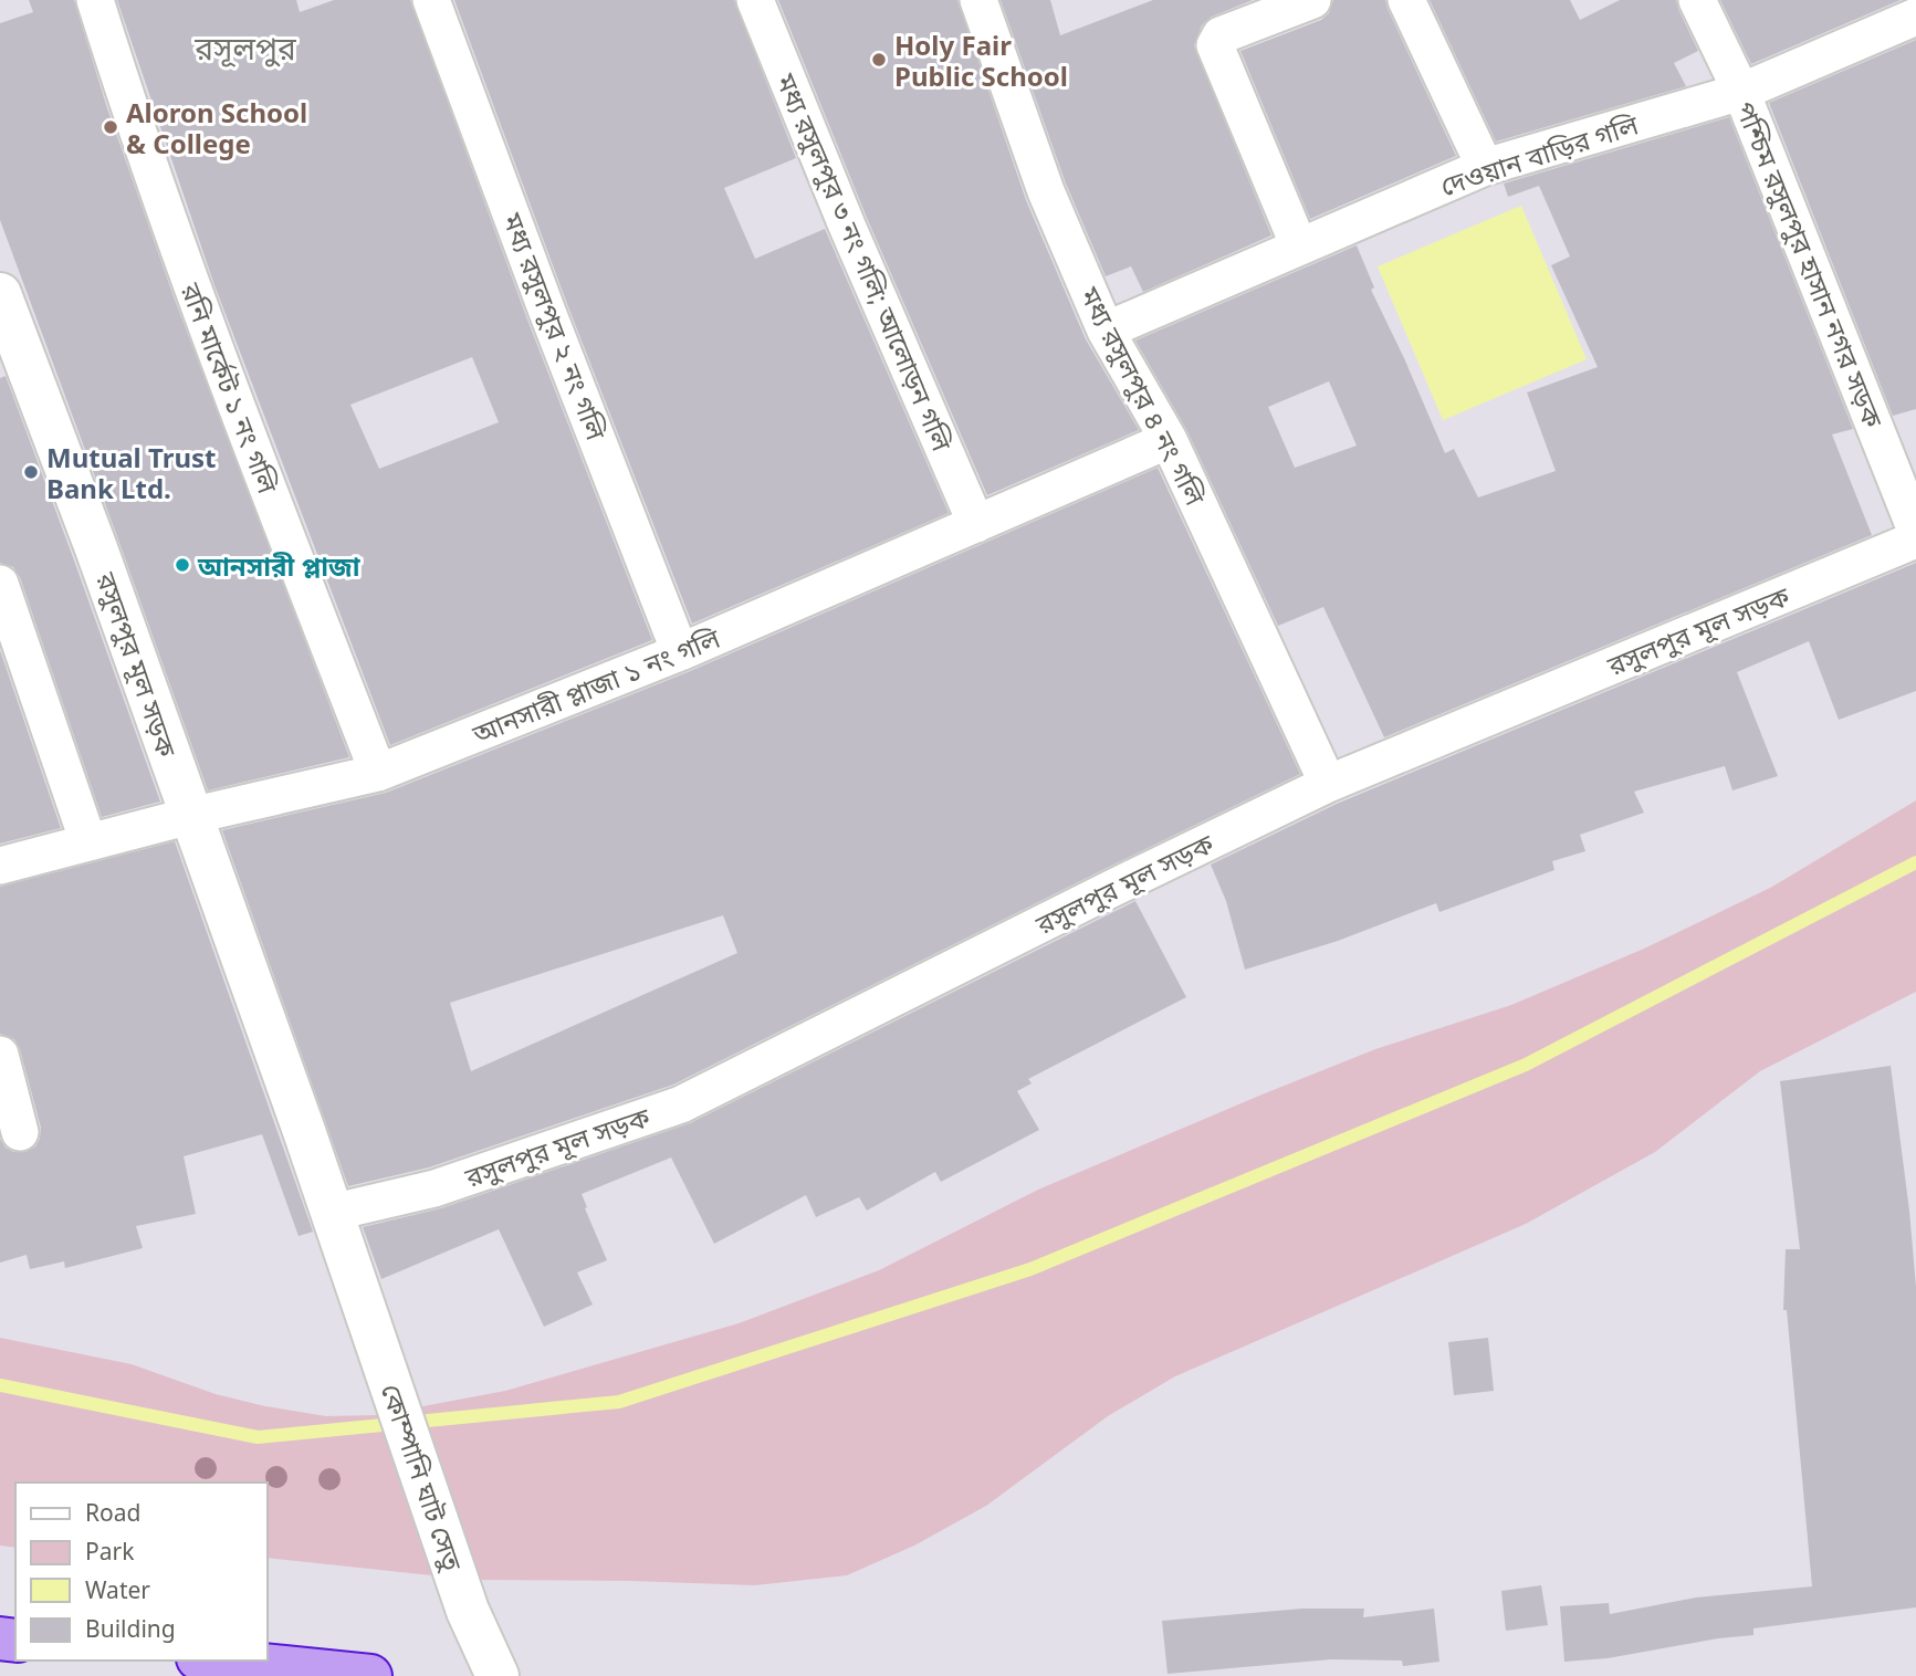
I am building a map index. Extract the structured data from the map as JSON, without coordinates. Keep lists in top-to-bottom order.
{
  "streets": {
    "street": [
      "দেওয়ান বাড়ির গলি",
      "মধ্য রসুলপুর ৩ নং গলি; আলোড়ন গলি",
      "পশ্চিম রসুলপুর হাসান নগর সড়ক",
      "মধ্য রসুলপুর ২ নং গলি",
      "রনি মার্কেট ১ নং গলি",
      "মধ্য রসুলপুর ৪ নং গলি",
      "রসুলপুর মূল সড়ক",
      "আনসারী প্লাজা ১ নং গলি",
      "কোম্পানি ঘাট সেতু"
    ]
  },
  "crossings": [
    ["দেওয়ান বাড়ির গলি", "পশ্চিম রসুলপুর হাসান নগর সড়ক"],
    ["দেওয়ান বাড়ির গলি", "মধ্য রসুলপুর ৪ নং গলি"],
    ["মধ্য রসুলপুর ৩ নং গলি; আলোড়ন গলি", "আনসারী প্লাজা ১ নং গলি"],
    ["মধ্য রসুলপুর ২ নং গলি", "আনসারী প্লাজা ১ নং গলি"],
    ["রনি মার্কেট ১ নং গলি", "আনসারী প্লাজা ১ নং গলি"],
    ["মধ্য রসুলপুর ৪ নং গলি", "রসুলপুর মূল সড়ক"],
    ["মধ্য রসুলপুর ৪ নং গলি", "আনসারী প্লাজা ১ নং গলি"],
    ["রসুলপুর মূল সড়ক", "আনসারী প্লাজা ১ নং গলি"],
    ["রসুলপুর মূল সড়ক", "কোম্পানি ঘাট সেতু"]
  ],
  "districts": ["রসূলপুর"],
  "places": [
    "Holy Fair Public School",
    "Aloron School & College",
    "Mutual Trust Bank Ltd.",
    "আনসারী প্লাজা"
  ],
  "legend": [
    "Road",
    "Park",
    "Water",
    "Building"
  ]
}
